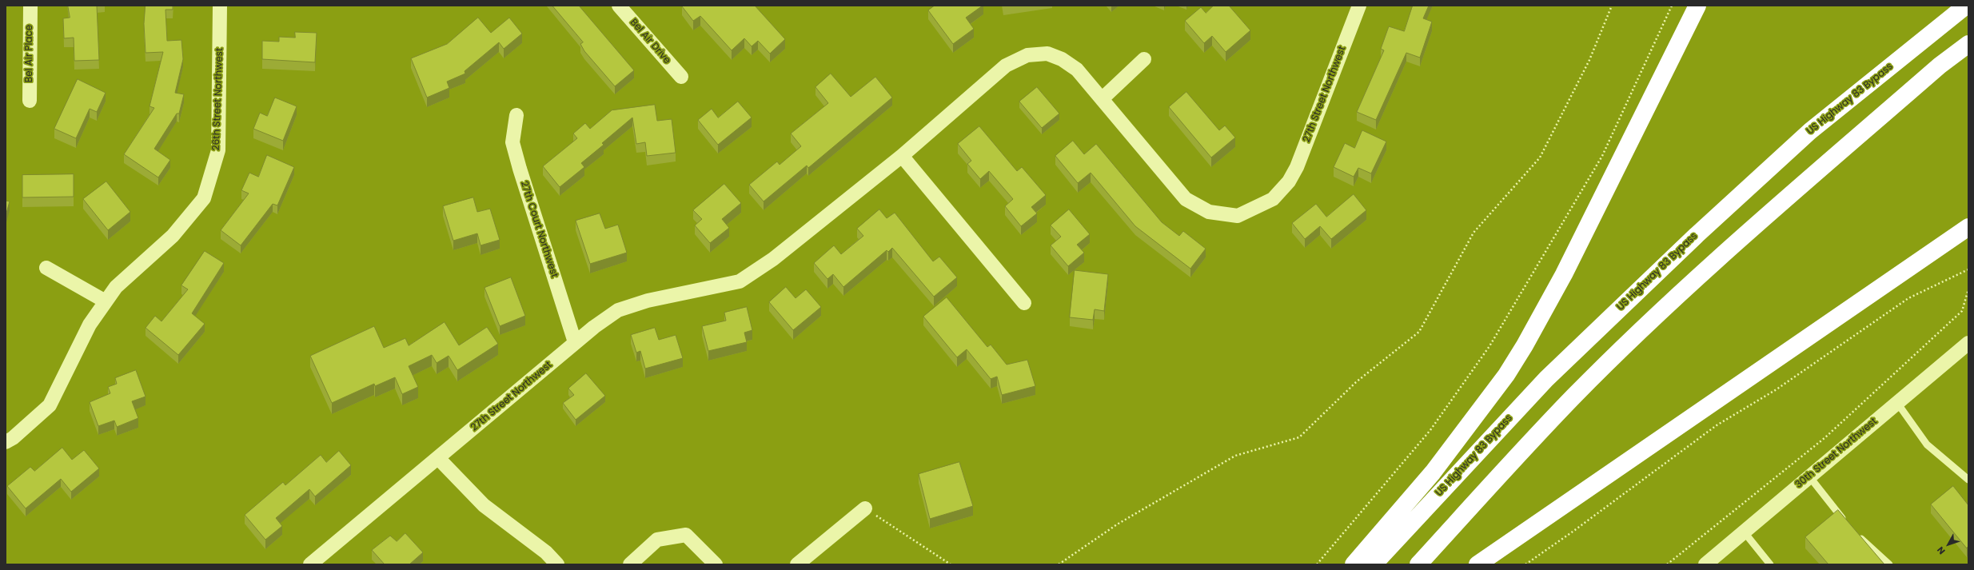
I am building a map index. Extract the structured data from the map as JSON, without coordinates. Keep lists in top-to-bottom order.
{
  "streets": {
    "highway": ["US Highway 83 Bypass"],
    "street": [
      "Bel Air Drive",
      "Bel Air Place",
      "27th Street Northwest",
      "26th Street Northwest",
      "27th Court Northwest",
      "30th Street Northwest"
    ]
  },
  "crossings": [
    ["27th Street Northwest", "27th Court Northwest"]
  ],
  "north": "bottom left"
}
